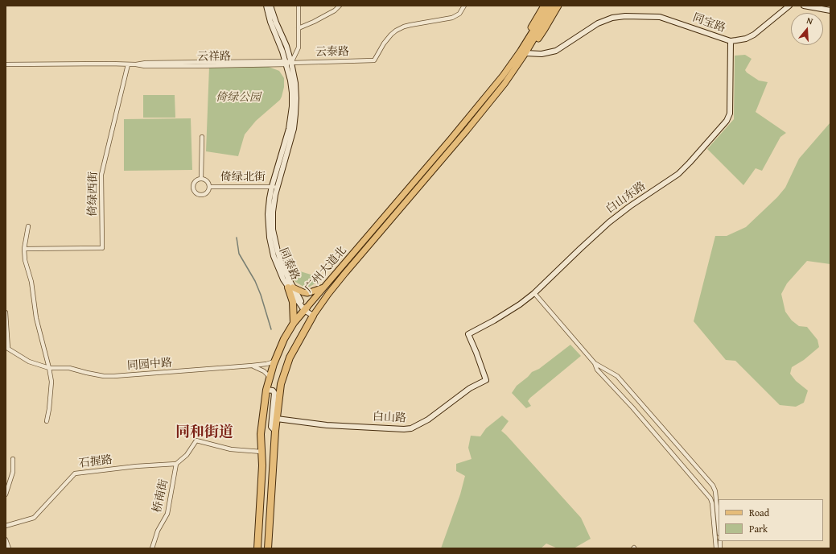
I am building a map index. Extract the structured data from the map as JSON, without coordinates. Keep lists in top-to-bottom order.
{
  "streets": {
    "highway": ["广州大道北"],
    "street": [
      "同宝路",
      "云泰路",
      "云祥路",
      "倚绿北街",
      "倚绿西街",
      "白山东路",
      "同泰路",
      "同园中路",
      "白山路",
      "石握路",
      "桥南街"
    ]
  },
  "crossings": [
    ["同宝路", "白山东路"],
    ["同宝路", "广州大道北"],
    ["云泰路", "云祥路"],
    ["云泰路", "同泰路"],
    ["云祥路", "倚绿西街"],
    ["云祥路", "同泰路"],
    ["倚绿北街", "同泰路"],
    ["白山东路", "白山路"],
    ["同泰路", "广州大道北"],
    ["广州大道北", "同园中路"],
    ["广州大道北", "白山路"],
    ["石握路", "桥南街"]
  ],
  "districts": ["同和街道"],
  "parks": ["倚绿公园"],
  "legend": ["Road", "Park"],
  "north": "top"
}
